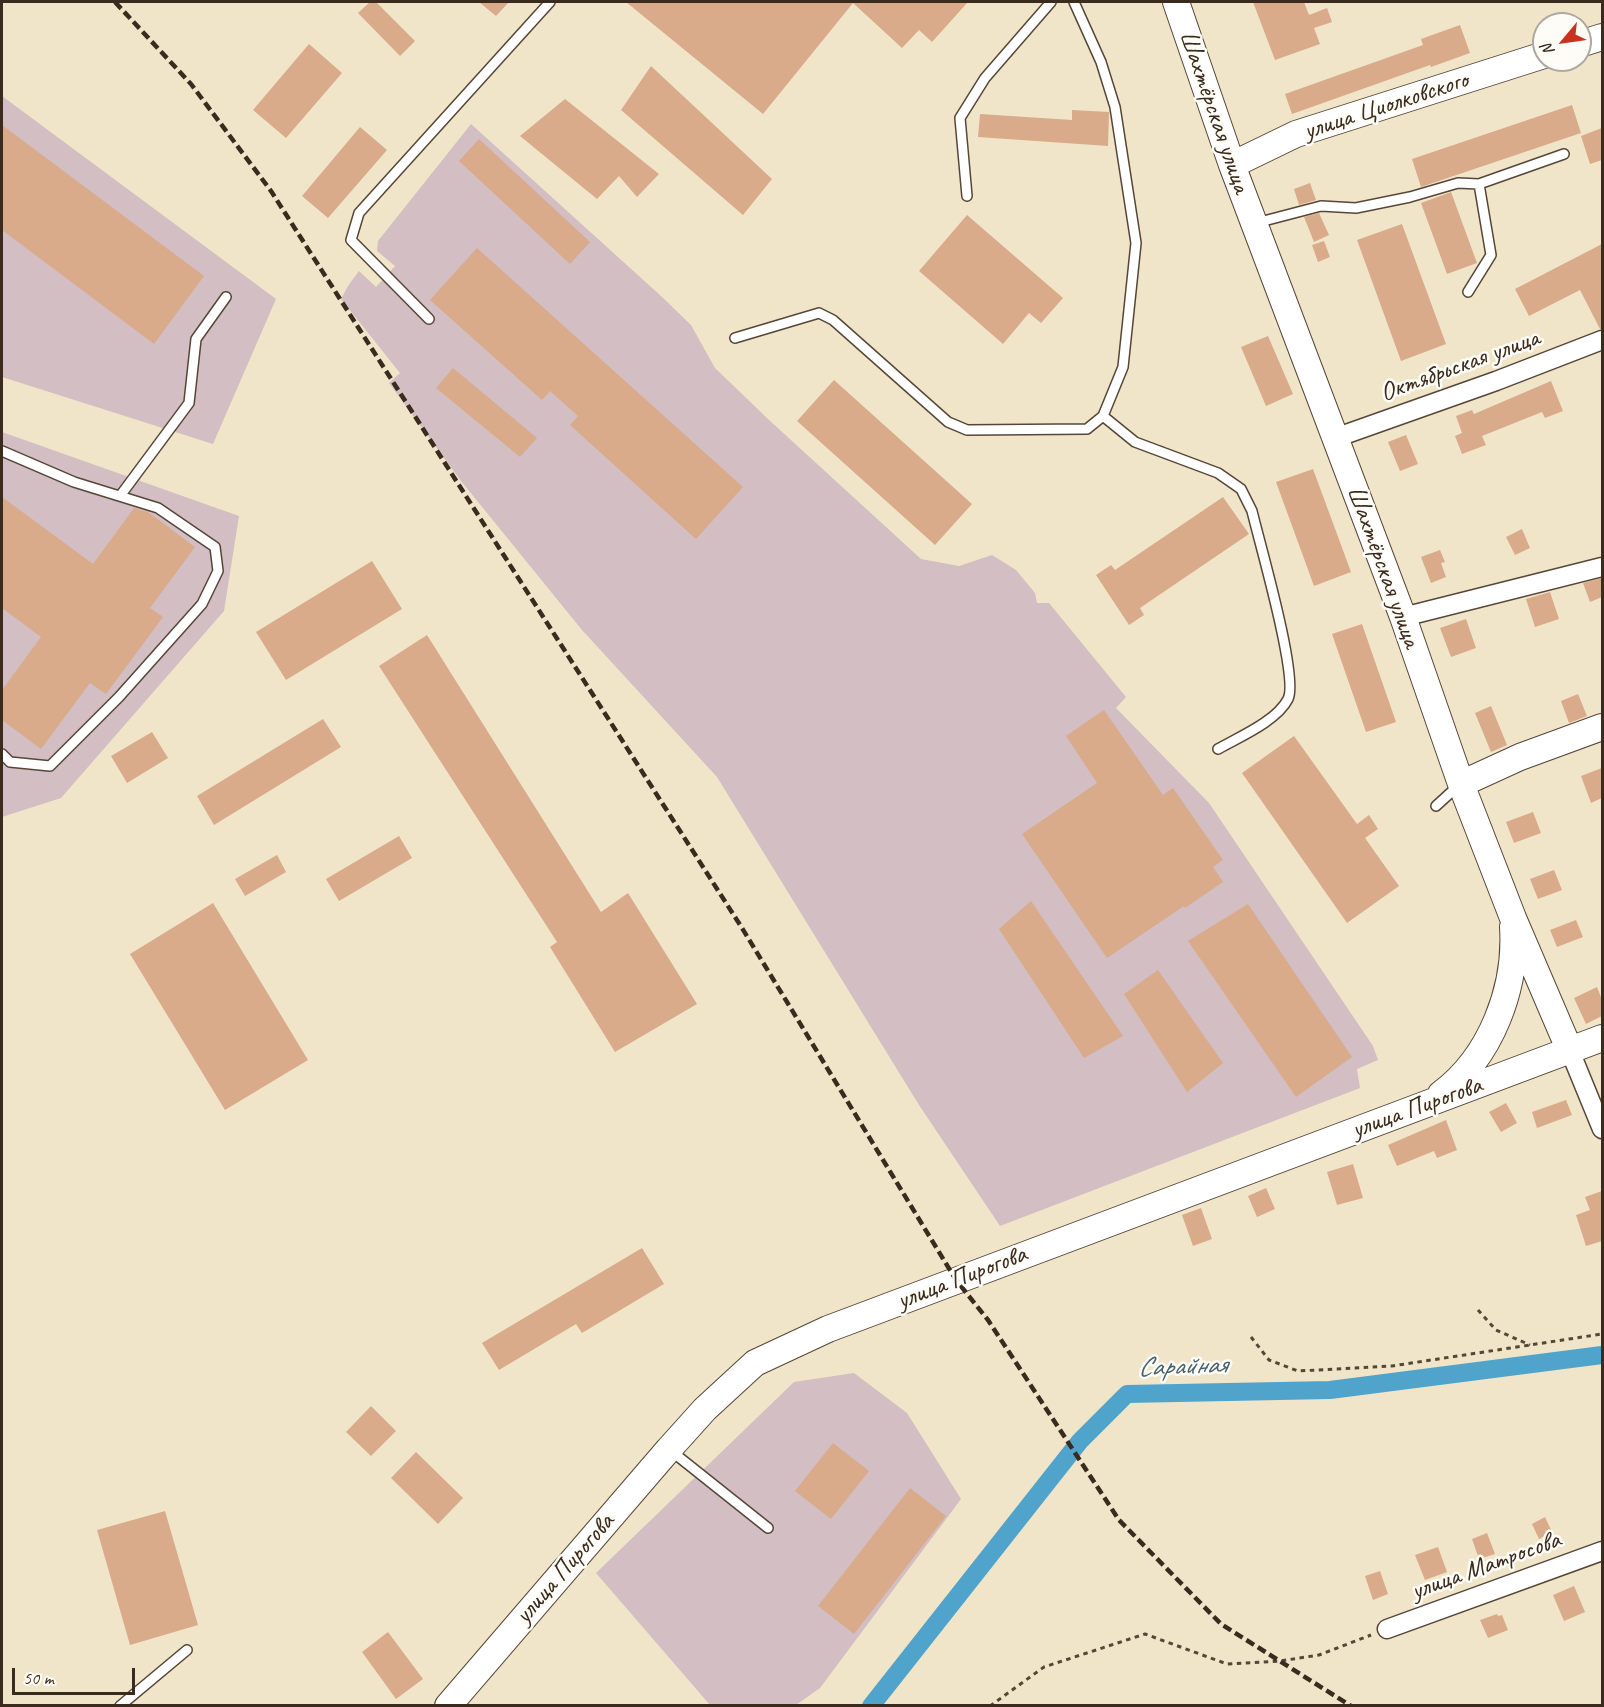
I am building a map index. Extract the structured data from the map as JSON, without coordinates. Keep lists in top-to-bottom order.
{
  "streets": {
    "main road": ["улица Циолковского", "Шахтёрская улица", "улица Пирогова"],
    "street": ["Октябрьская улица", "улица Матросова"]
  },
  "crossings": [
    ["улица Циолковского", "Шахтёрская улица"],
    ["Шахтёрская улица", "Октябрьская улица"],
    ["Шахтёрская улица", "улица Пирогова"]
  ],
  "water": ["Сарайная"],
  "scale_bar": "50 m",
  "north": "bottom left"
}
